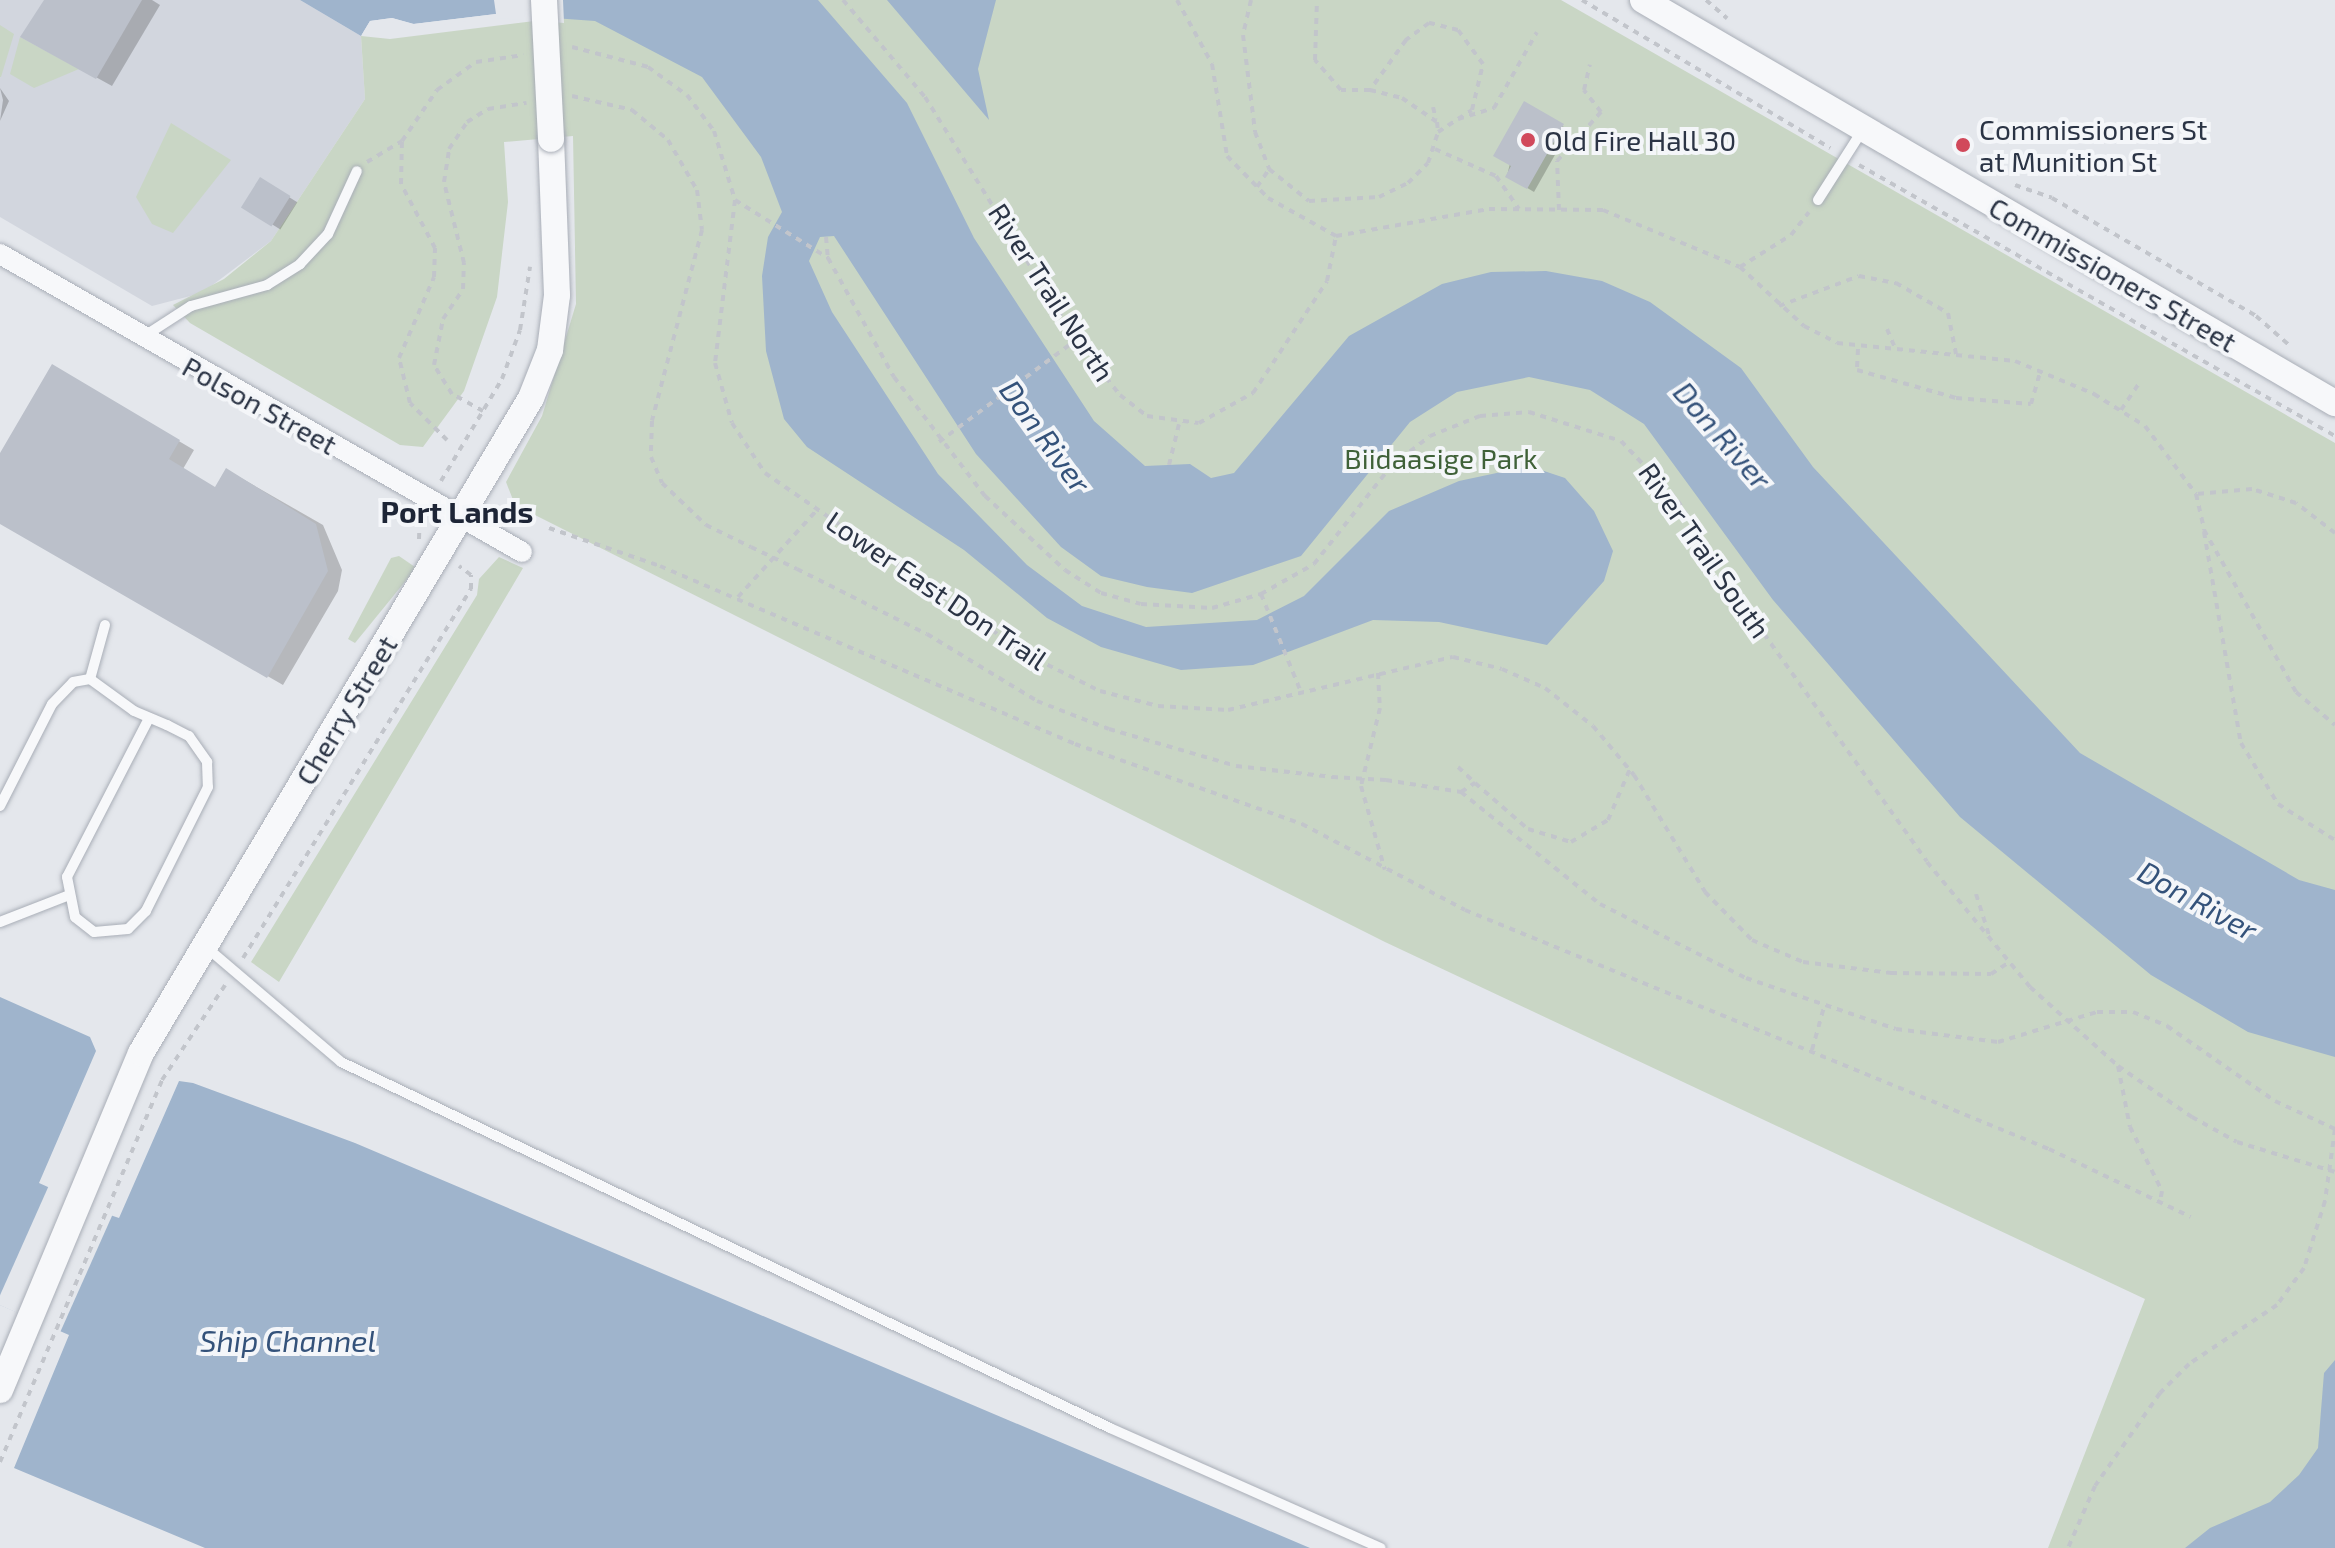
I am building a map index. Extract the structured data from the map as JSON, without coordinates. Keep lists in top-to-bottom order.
{
  "streets": {
    "street": ["Commissioners Street", "Polson Street", "Cherry Street"],
    "path": ["River Trail North", "River Trail South", "Lower East Don Trail"]
  },
  "crossings": [
    ["Polson Street", "Cherry Street"],
    ["River Trail South", "Lower East Don Trail"]
  ],
  "districts": ["Port Lands"],
  "water": ["Don River", "Ship Channel"],
  "parks": ["Biidaasige Park"],
  "places": ["Old Fire Hall 30", "Commissioners St at Munition St"]
}
